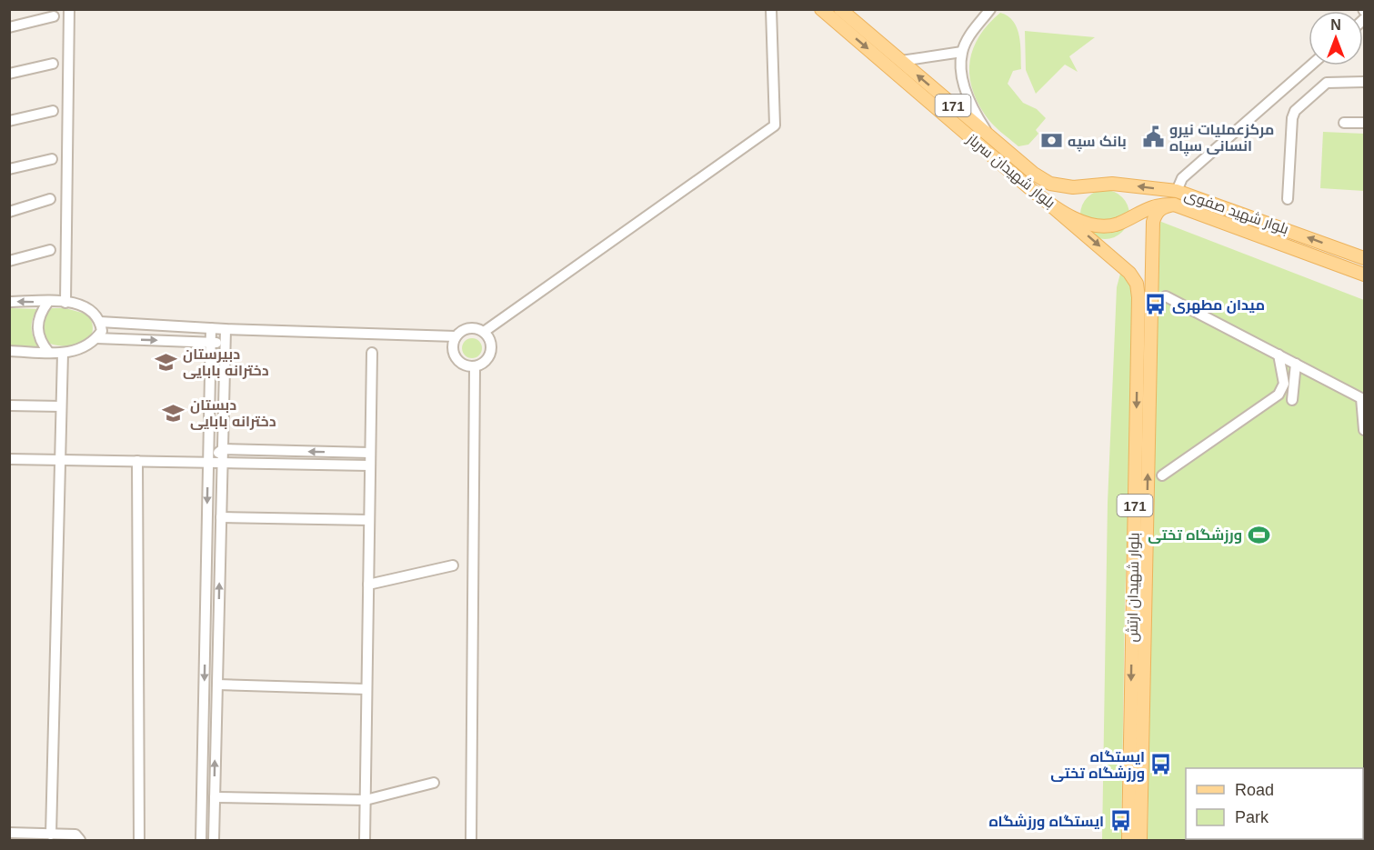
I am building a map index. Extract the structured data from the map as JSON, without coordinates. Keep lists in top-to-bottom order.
{
  "streets": {
    "main road": [
      "171",
      "بلوار شهیدان سرباز",
      "بلوار شهید صفوی",
      "بلوار شهیدان ارتش"
    ]
  },
  "crossings": [
    ["بلوار شهیدان سرباز", "بلوار شهید صفوی"],
    ["بلوار شهیدان سرباز", "بلوار شهیدان ارتش"],
    ["بلوار شهید صفوی", "بلوار شهیدان ارتش"]
  ],
  "places": {
    "public building": ["مرکزعملیات نیرو انسانی سپاه"],
    "bank": ["بانک سپه"],
    "bus stop": ["میدان مطهری", "ایستگاه ورزشگاه تختی", "ایستگاه ورزشگاه"],
    "school or university": ["دبیرستان دخترانه بابایی", "دبستان دخترانه بابایی"],
    "sports": ["ورزشگاه تختی"]
  },
  "legend": ["Road", "Park"],
  "north": "top"
}
